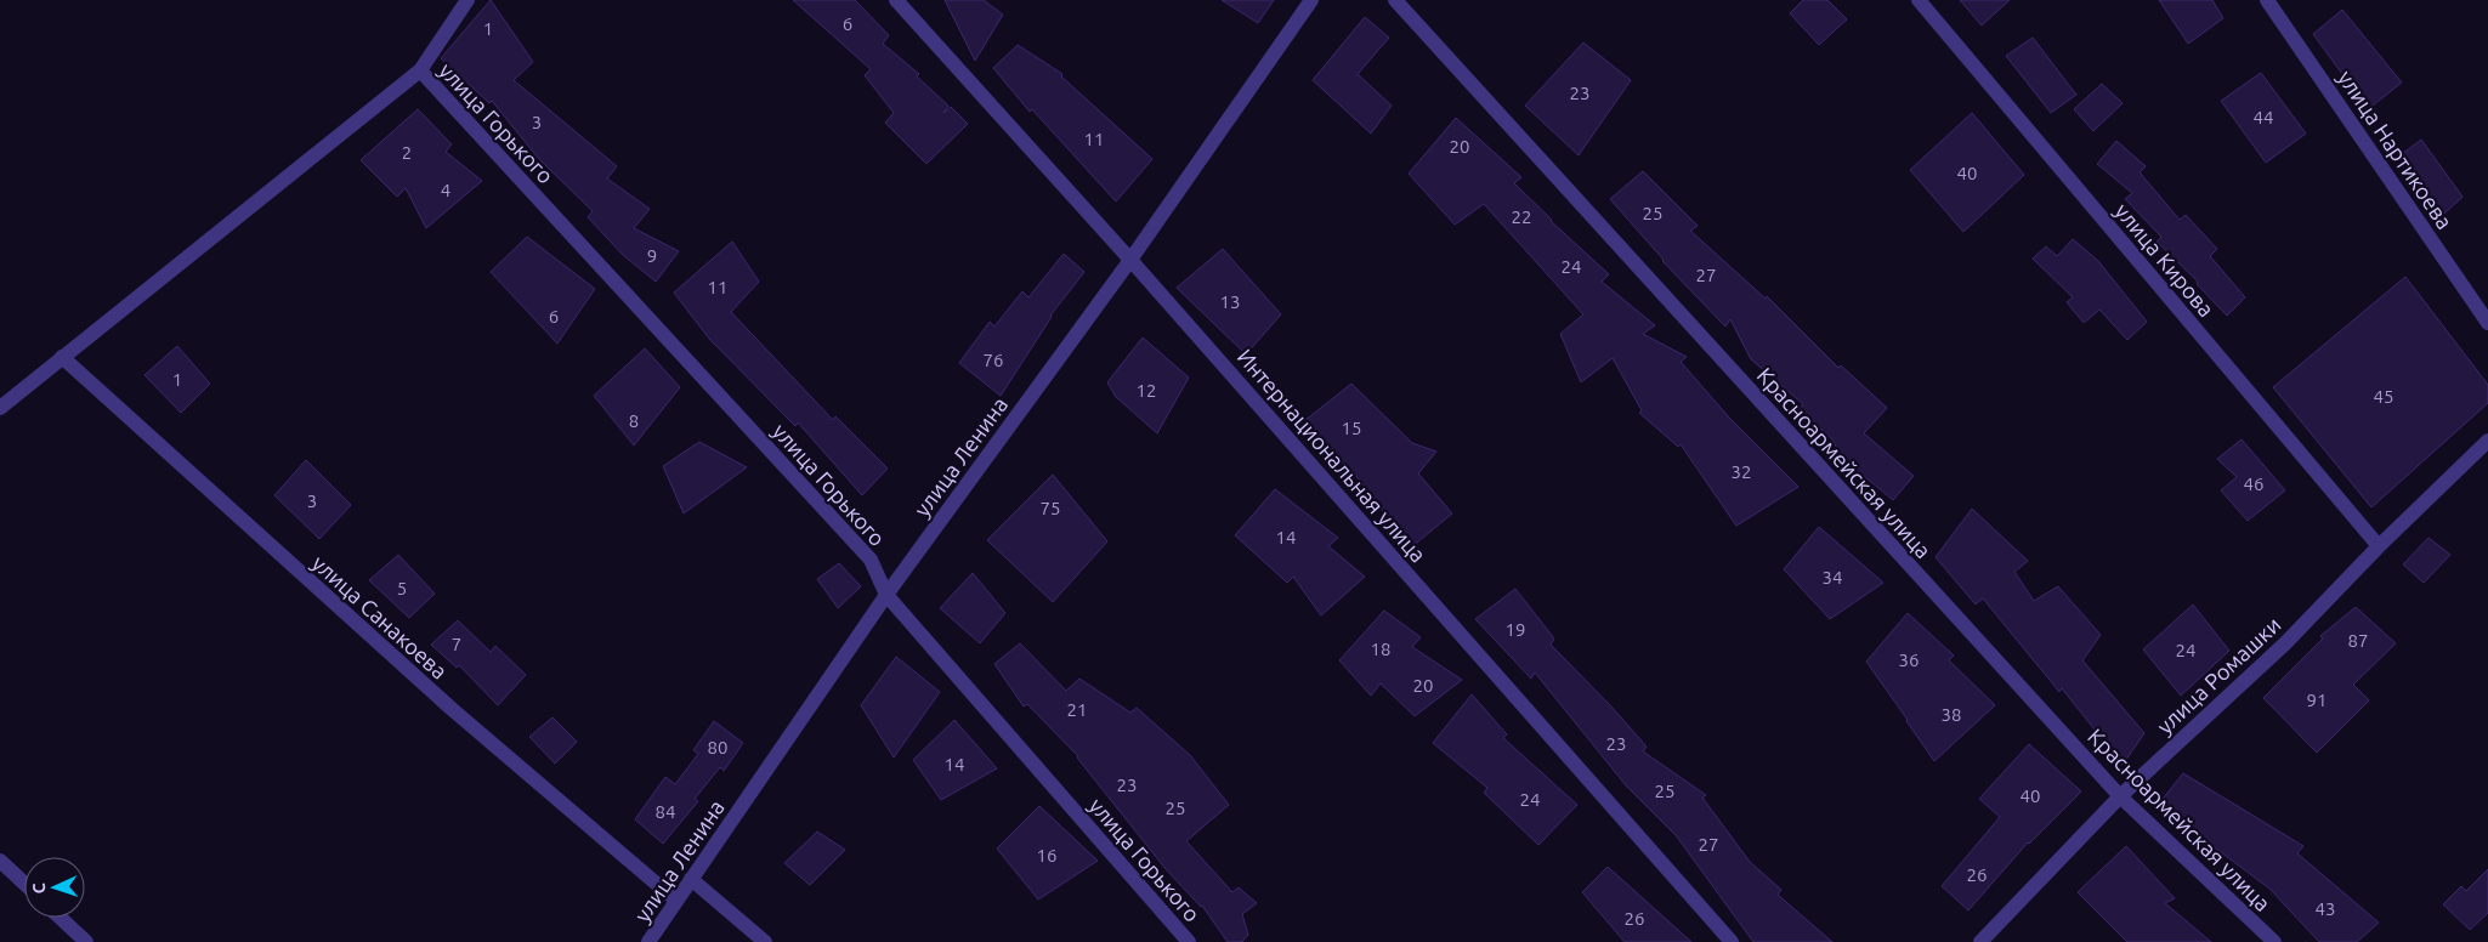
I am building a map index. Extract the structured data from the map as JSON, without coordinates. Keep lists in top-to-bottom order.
{
  "streets": {
    "street": [
      "улица Горького",
      "улица Нартикоева",
      "улица Кирова",
      "Интернациональная улица",
      "улица Ленина",
      "Красноармейская улица",
      "улица Санакоева",
      "улица Ромашки"
    ]
  },
  "crossings": [
    ["улица Горького", "улица Ленина"],
    ["улица Кирова", "улица Ромашки"],
    ["Интернациональная улица", "улица Ленина"],
    ["улица Ленина", "улица Санакоева"],
    ["Красноармейская улица", "улица Ромашки"]
  ],
  "house_numbers": [
    "6",
    "1",
    "23",
    "44",
    "3",
    "11",
    "20",
    "2",
    "40",
    "4",
    "25",
    "22",
    "9",
    "24",
    "27",
    "11",
    "13",
    "6",
    "76",
    "1",
    "12",
    "45",
    "8",
    "15",
    "32",
    "46",
    "3",
    "75",
    "14",
    "34",
    "5",
    "19",
    "87",
    "7",
    "18",
    "24",
    "36",
    "20",
    "91",
    "21",
    "38",
    "23",
    "80",
    "14",
    "23",
    "25",
    "40",
    "24",
    "25",
    "84",
    "27",
    "16",
    "26",
    "43",
    "26"
  ],
  "north": "left"
}
